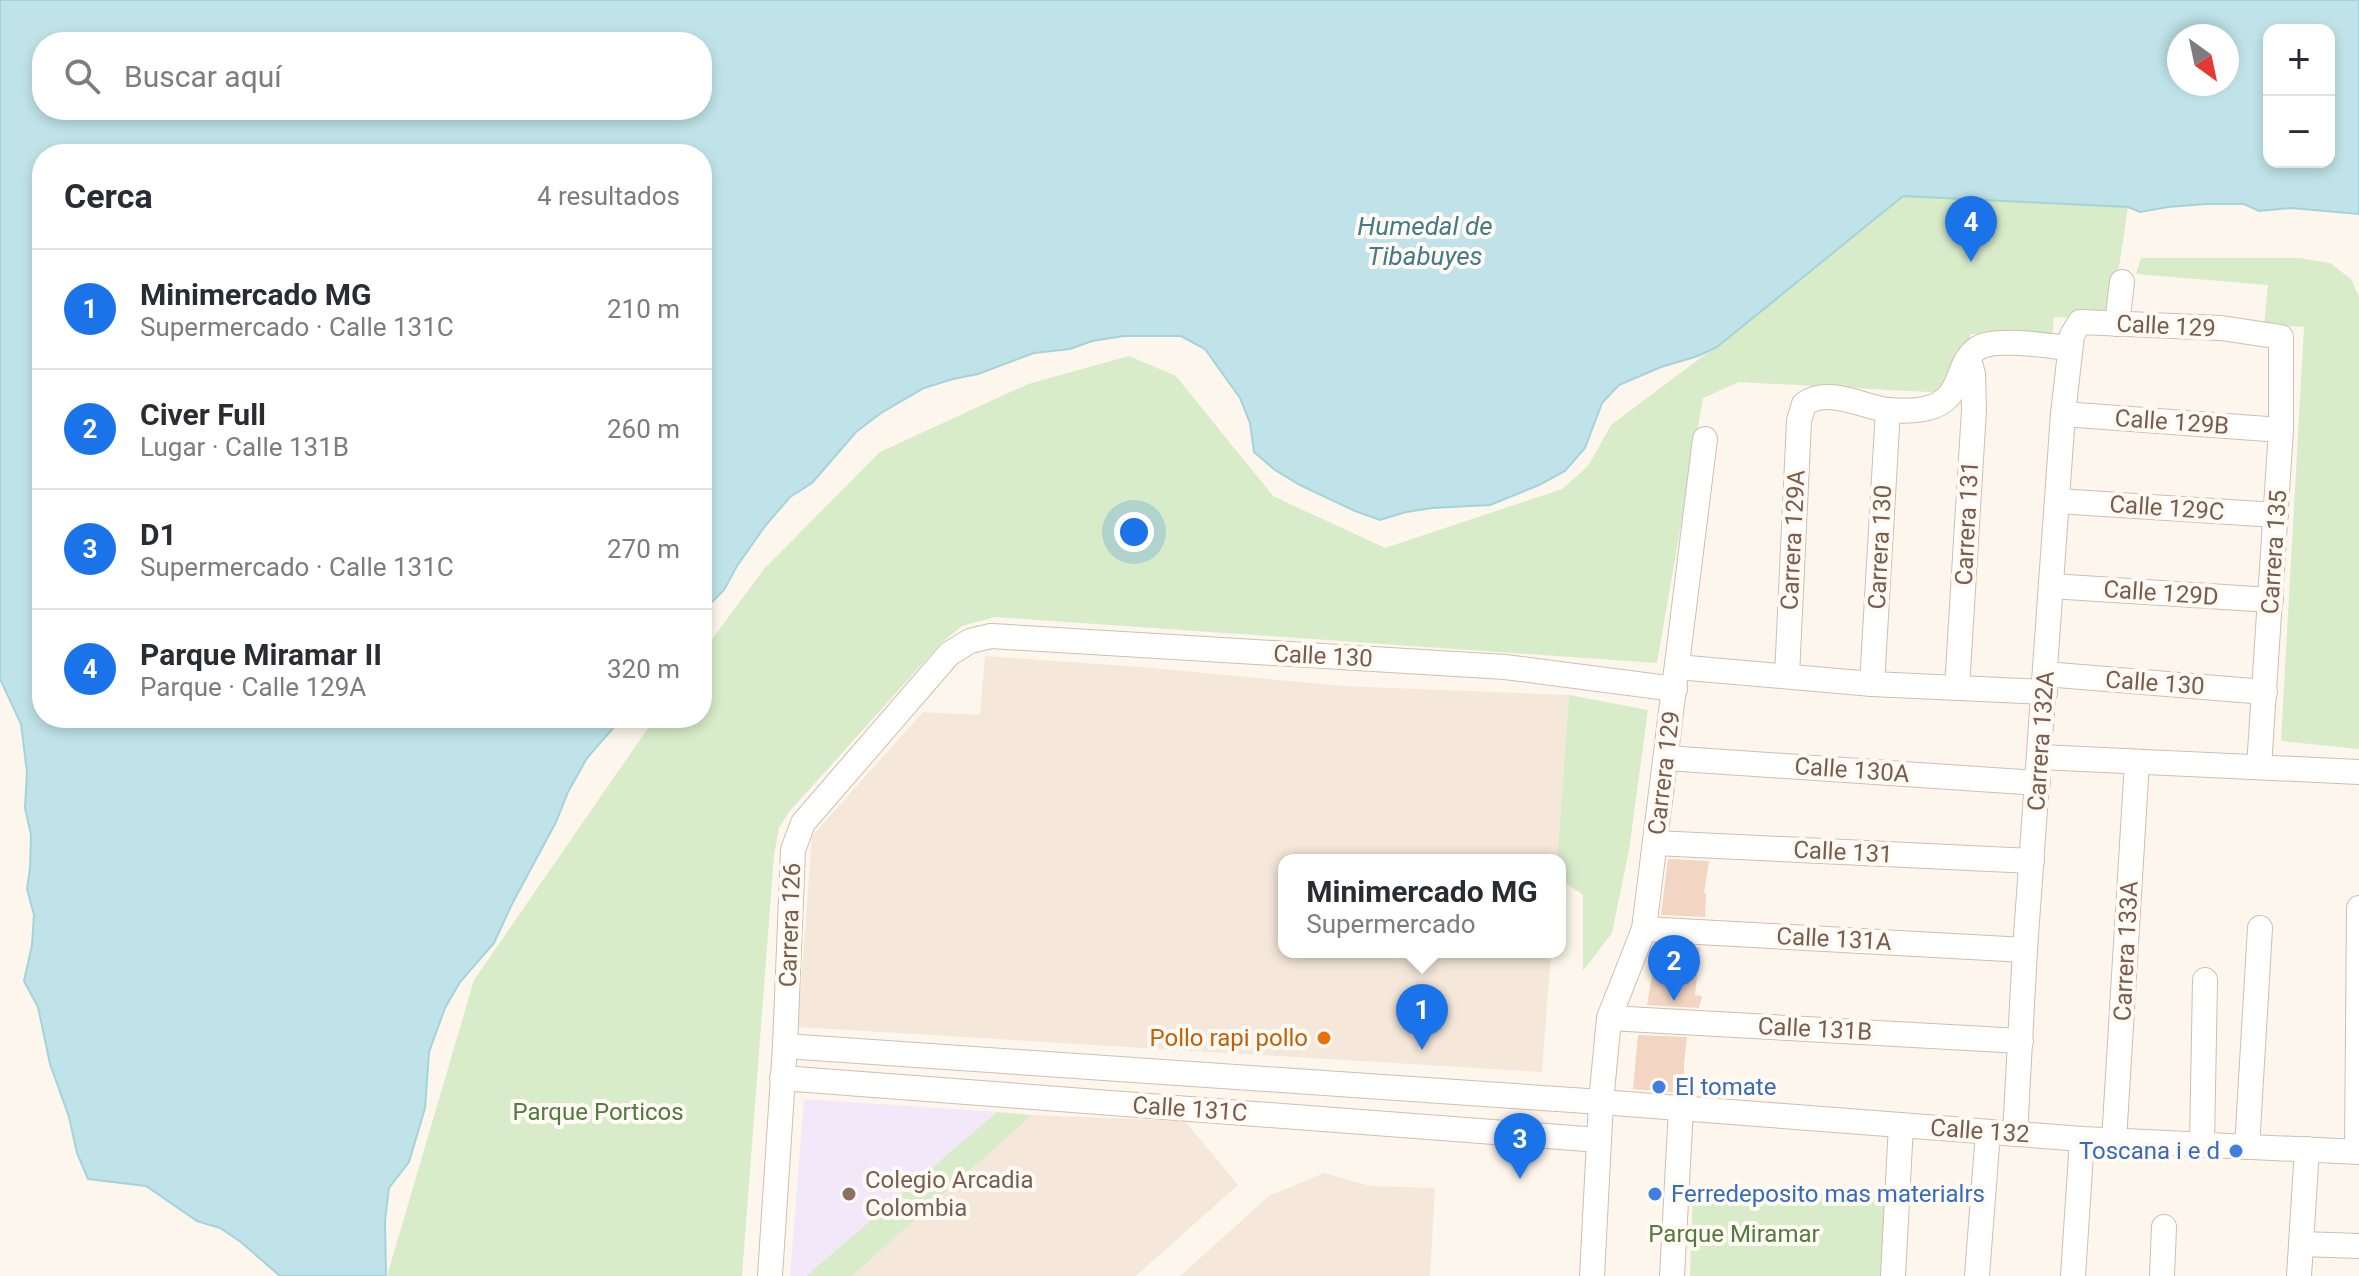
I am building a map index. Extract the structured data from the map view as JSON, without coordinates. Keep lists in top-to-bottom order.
{
  "streets": {
    "street": [
      "Calle 129",
      "Calle 129B",
      "Calle 129C",
      "Carrera 131",
      "Carrera 129A",
      "Carrera 130",
      "Carrera 135",
      "Calle 129D",
      "Calle 130",
      "Carrera 132A",
      "Calle 130A",
      "Carrera 129",
      "Calle 131",
      "Carrera 126",
      "Calle 131A",
      "Carrera 133A",
      "Calle 131B",
      "Calle 131C",
      "Calle 132"
    ]
  },
  "crossings": [
    ["Calle 129", "Carrera 135"],
    ["Calle 129", "Carrera 132A"],
    ["Calle 129B", "Carrera 135"],
    ["Calle 129B", "Carrera 132A"],
    ["Calle 129C", "Carrera 135"],
    ["Calle 129C", "Carrera 132A"],
    ["Carrera 131", "Calle 130"],
    ["Carrera 129A", "Carrera 130"],
    ["Carrera 129A", "Calle 130"],
    ["Carrera 130", "Calle 130"],
    ["Carrera 135", "Calle 129D"],
    ["Carrera 135", "Calle 130"],
    ["Calle 129D", "Carrera 132A"],
    ["Calle 130", "Carrera 132A"],
    ["Calle 130", "Carrera 129"],
    ["Calle 130", "Carrera 126"],
    ["Carrera 132A", "Calle 130A"],
    ["Carrera 132A", "Calle 131"],
    ["Carrera 132A", "Calle 131A"],
    ["Carrera 132A", "Calle 131B"],
    ["Carrera 132A", "Calle 132"],
    ["Calle 130A", "Carrera 129"],
    ["Carrera 129", "Calle 131"],
    ["Carrera 129", "Calle 131A"],
    ["Carrera 129", "Calle 131B"],
    ["Carrera 129", "Calle 131C"],
    ["Carrera 129", "Calle 132"],
    ["Carrera 126", "Calle 131C"],
    ["Carrera 133A", "Calle 132"],
    ["Calle 131C", "Calle 132"]
  ],
  "water": ["Humedal de Tibabuyes"],
  "parks": ["Parque Porticos", "Parque Miramar"],
  "places": [
    "Pollo rapi pollo",
    "El tomate",
    "Toscana i e d",
    "Colegio Arcadia Colombia",
    "Ferredeposito mas materialrs"
  ],
  "north": "bottom right",
  "page": {
    "map_buttons": ["+", "−"],
    "search": "Buscar aquí",
    "heading": ["Cerca", "4 resultados"],
    "pins": [
      "4",
      "2",
      "1",
      "3"
    ],
    "list": [
      {
        "mark": "1",
        "name": "Minimercado MG",
        "note": "Supermercado · Calle 131C",
        "value": "210 m"
      },
      {
        "mark": "2",
        "name": "Civer Full",
        "note": "Lugar · Calle 131B",
        "value": "260 m"
      },
      {
        "mark": "3",
        "name": "D1",
        "note": "Supermercado · Calle 131C",
        "value": "270 m"
      },
      {
        "mark": "4",
        "name": "Parque Miramar II",
        "note": "Parque · Calle 129A",
        "value": "320 m"
      }
    ],
    "popup": ["Minimercado MG", "Supermercado"]
  }
}
